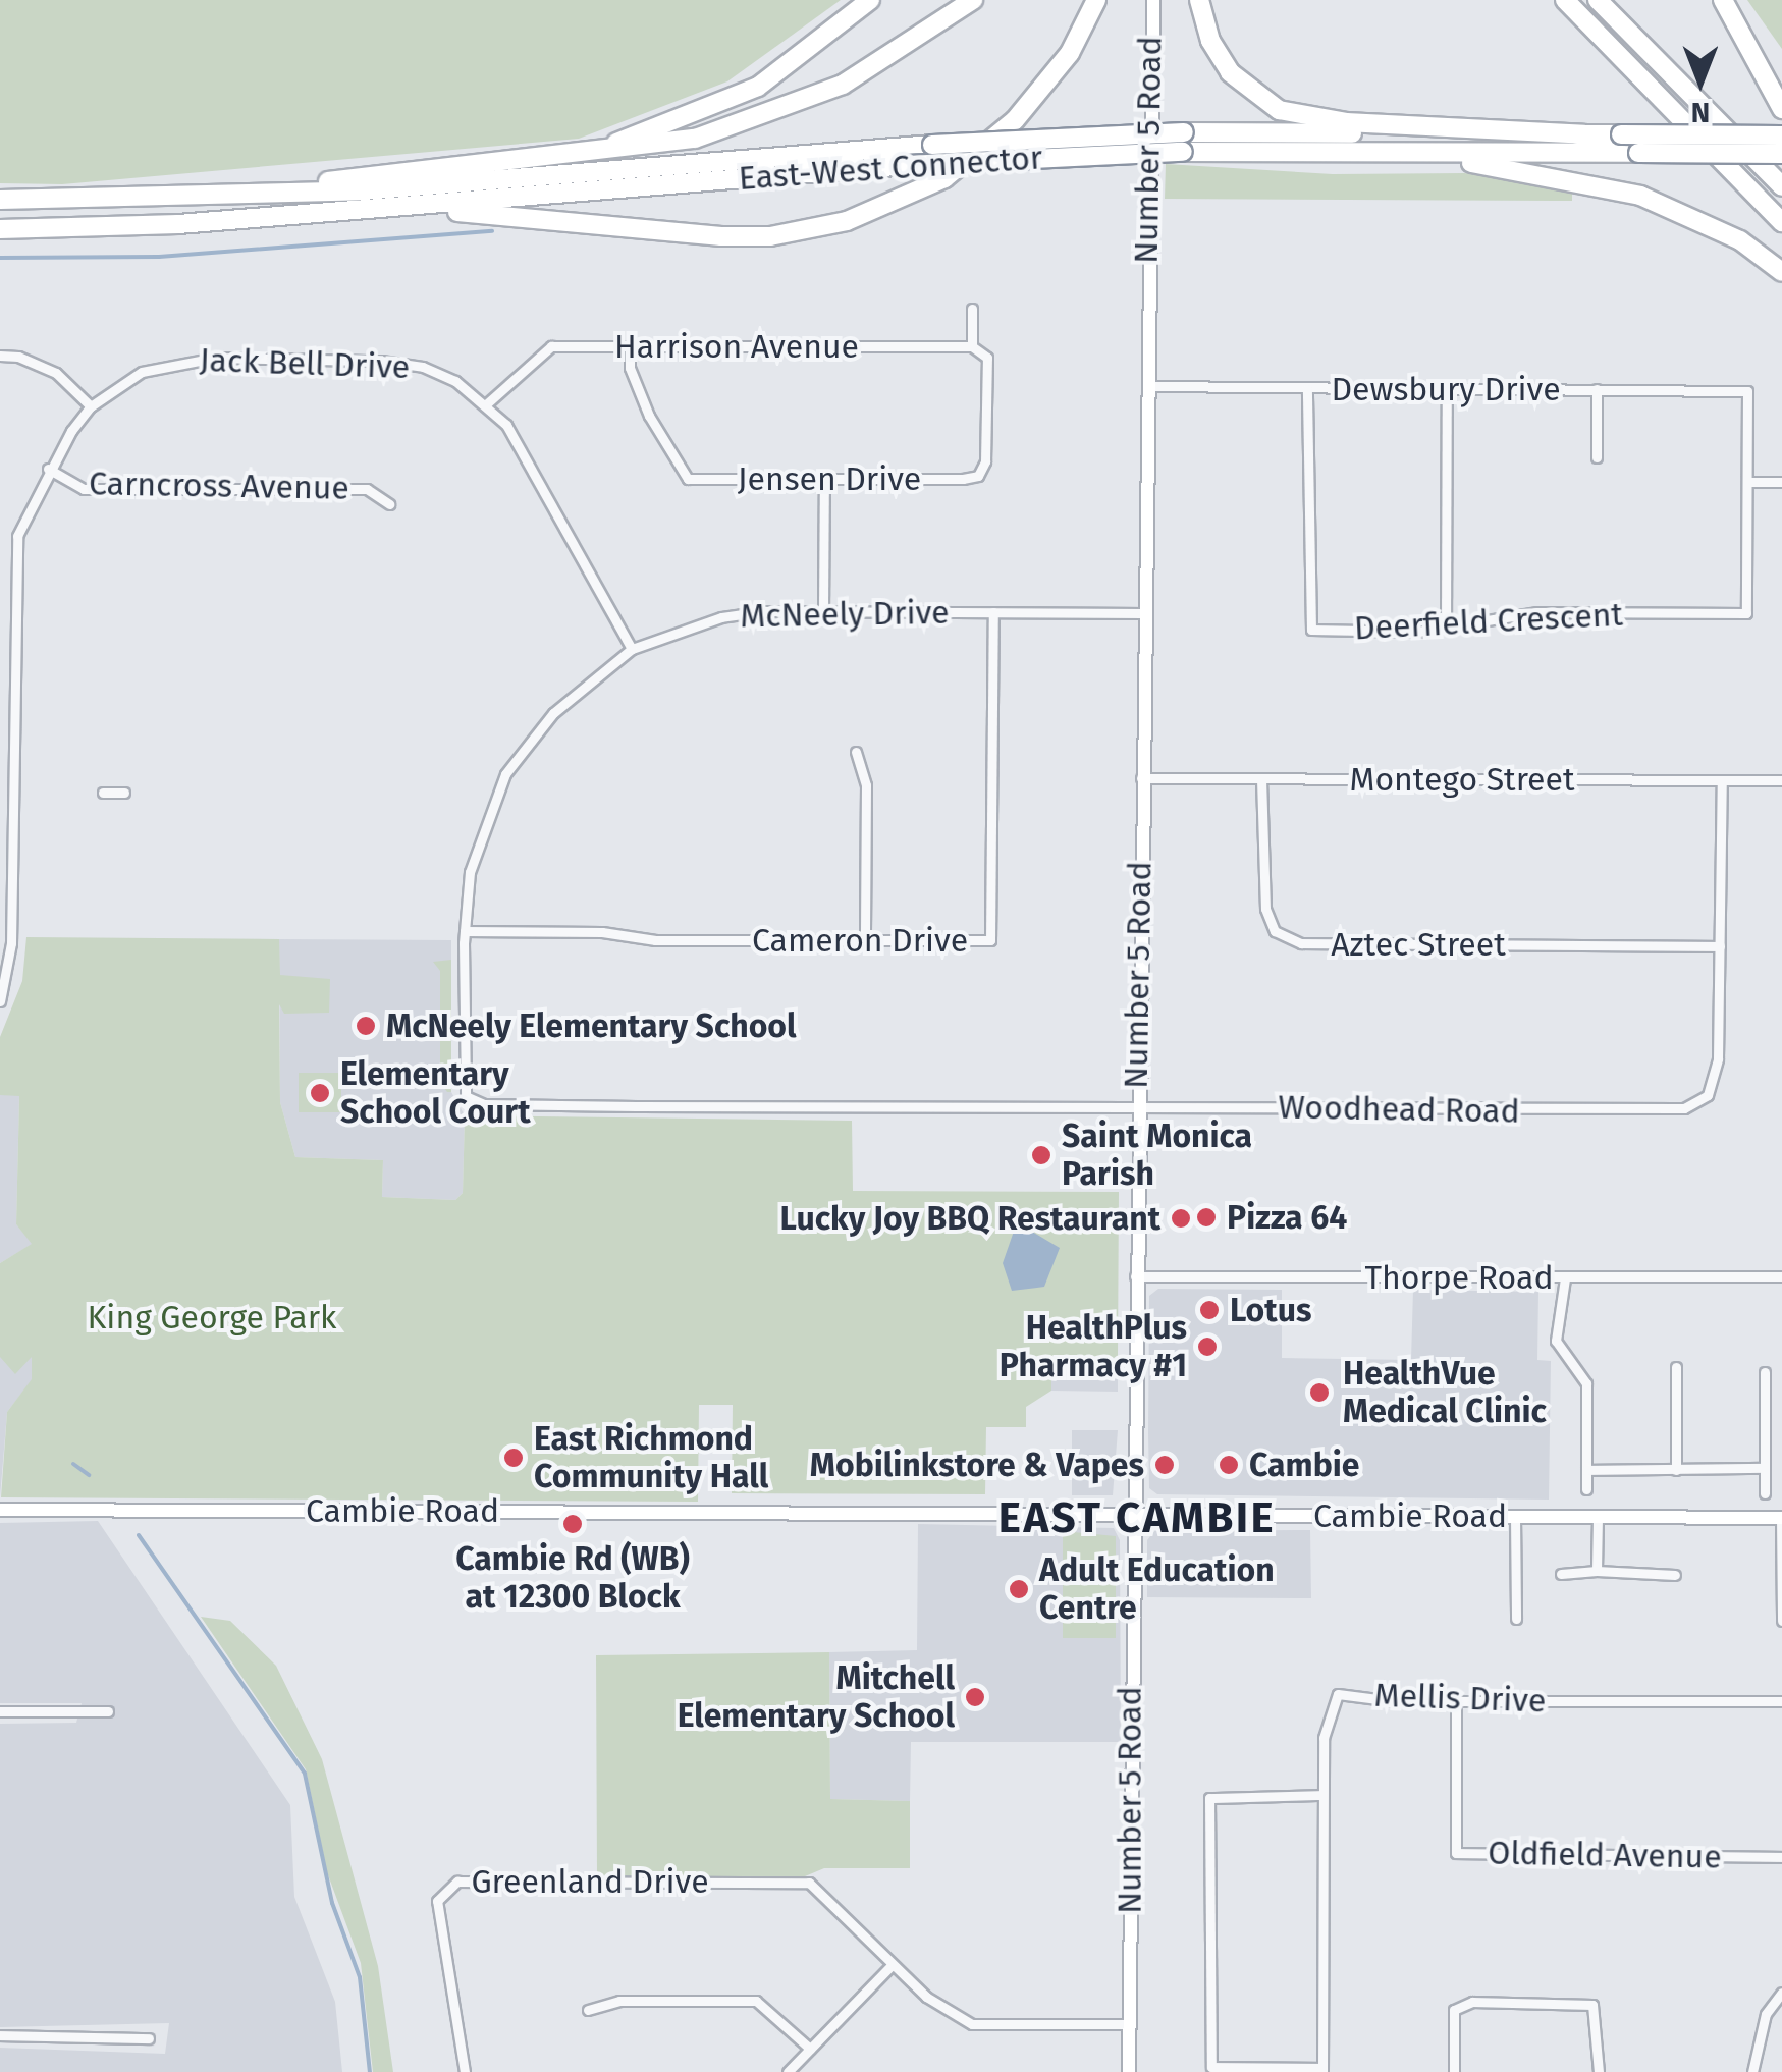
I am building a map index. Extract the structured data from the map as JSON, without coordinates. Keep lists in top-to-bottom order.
{
  "streets": {
    "highway": ["East-West Connector"],
    "main road": ["Number 5 Road", "Cambie Road"],
    "street": [
      "Harrison Avenue",
      "Jack Bell Drive",
      "Dewsbury Drive",
      "Jensen Drive",
      "Carncross Avenue",
      "McNeely Drive",
      "Deerfield Crescent",
      "Montego Street",
      "Cameron Drive",
      "Aztec Street",
      "Woodhead Road",
      "Thorpe Road",
      "Mellis Drive",
      "Oldfield Avenue",
      "Greenland Drive"
    ]
  },
  "crossings": [
    ["Number 5 Road", "Dewsbury Drive"],
    ["Number 5 Road", "McNeely Drive"],
    ["Number 5 Road", "Montego Street"],
    ["Number 5 Road", "Woodhead Road"],
    ["Number 5 Road", "Thorpe Road"],
    ["Number 5 Road", "Cambie Road"],
    ["Number 5 Road", "Greenland Drive"],
    ["Harrison Avenue", "Jack Bell Drive"],
    ["Harrison Avenue", "Jensen Drive"],
    ["Jack Bell Drive", "Carncross Avenue"],
    ["Jack Bell Drive", "McNeely Drive"],
    ["Dewsbury Drive", "Deerfield Crescent"],
    ["McNeely Drive", "Cameron Drive"],
    ["McNeely Drive", "Woodhead Road"],
    ["Montego Street", "Aztec Street"],
    ["Montego Street", "Woodhead Road"],
    ["Aztec Street", "Woodhead Road"],
    ["Mellis Drive", "Oldfield Avenue"]
  ],
  "districts": ["EAST CAMBIE"],
  "parks": ["King George Park"],
  "places": [
    "McNeely Elementary School",
    "Elementary School Court",
    "Saint Monica Parish",
    "Pizza 64",
    "Lucky Joy BBQ Restaurant",
    "Lotus",
    "HealthPlus Pharmacy #1",
    "HealthVue Medical Clinic",
    "East Richmond Community Hall",
    "Mobilinkstore & Vapes",
    "Cambie",
    "Cambie Rd (WB) at 12300 Block",
    "Adult Education Centre",
    "Mitchell Elementary School"
  ],
  "north": "bottom"
}
